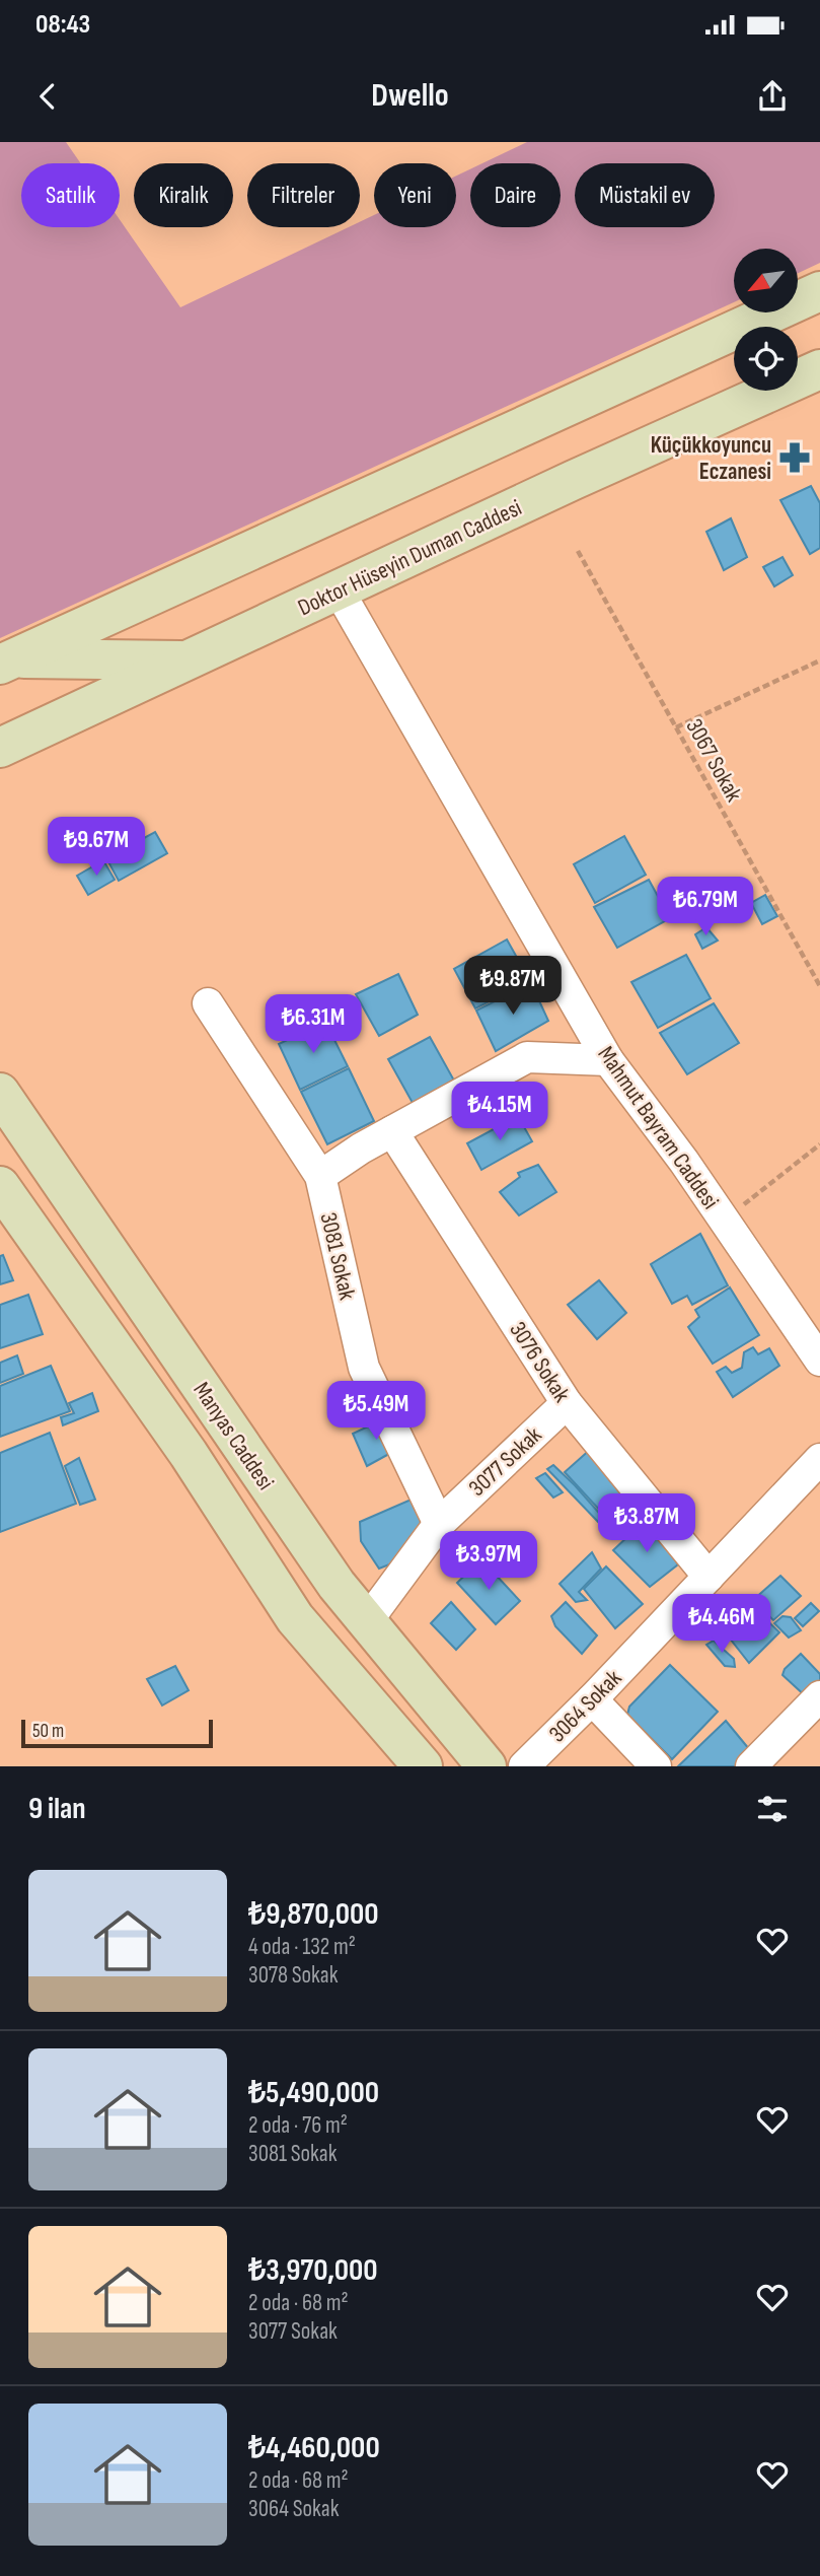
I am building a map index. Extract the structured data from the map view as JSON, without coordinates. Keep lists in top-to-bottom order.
{
  "streets": {
    "main road": ["Doktor Hüseyin Duman Caddesi", "Manyas Caddesi"],
    "street": [
      "Mahmut Bayram Caddesi",
      "3081 Sokak",
      "3076 Sokak",
      "3077 Sokak",
      "3064 Sokak"
    ],
    "path": ["3067 Sokak"]
  },
  "crossings": [
    ["Doktor Hüseyin Duman Caddesi", "Mahmut Bayram Caddesi"],
    ["3081 Sokak", "3077 Sokak"],
    ["3076 Sokak", "3077 Sokak"],
    ["3076 Sokak", "3064 Sokak"],
    ["Manyas Caddesi", "3077 Sokak"]
  ],
  "places": {
    "pharmacy": ["Küçükkoyuncu Eczanesi"]
  },
  "scale_bar": "50 m",
  "north": "bottom left",
  "page": {
    "status": "08:43",
    "header": "Dwello",
    "chip": [
      "Satılık",
      "Kiralık",
      "Filtreler",
      "Yeni",
      "Daire",
      "Müstakil ev"
    ],
    "price": [
      "₺9.67M",
      "₺6.79M",
      "₺9.87M",
      "₺6.31M",
      "₺4.15M",
      "₺5.49M",
      "₺3.87M",
      "₺3.97M",
      "₺4.46M"
    ],
    "scale": "50 m",
    "heading": "9 ilan",
    "list": [
      {
        "name": "₺9,870,000",
        "note": "4 oda · 132 m² · 3078 Sokak"
      },
      {
        "name": "₺5,490,000",
        "note": "2 oda · 76 m² · 3081 Sokak"
      },
      {
        "name": "₺3,970,000",
        "note": "2 oda · 68 m² · 3077 Sokak"
      },
      {
        "name": "₺4,460,000",
        "note": "2 oda · 68 m² · 3064 Sokak"
      }
    ]
  }
}
